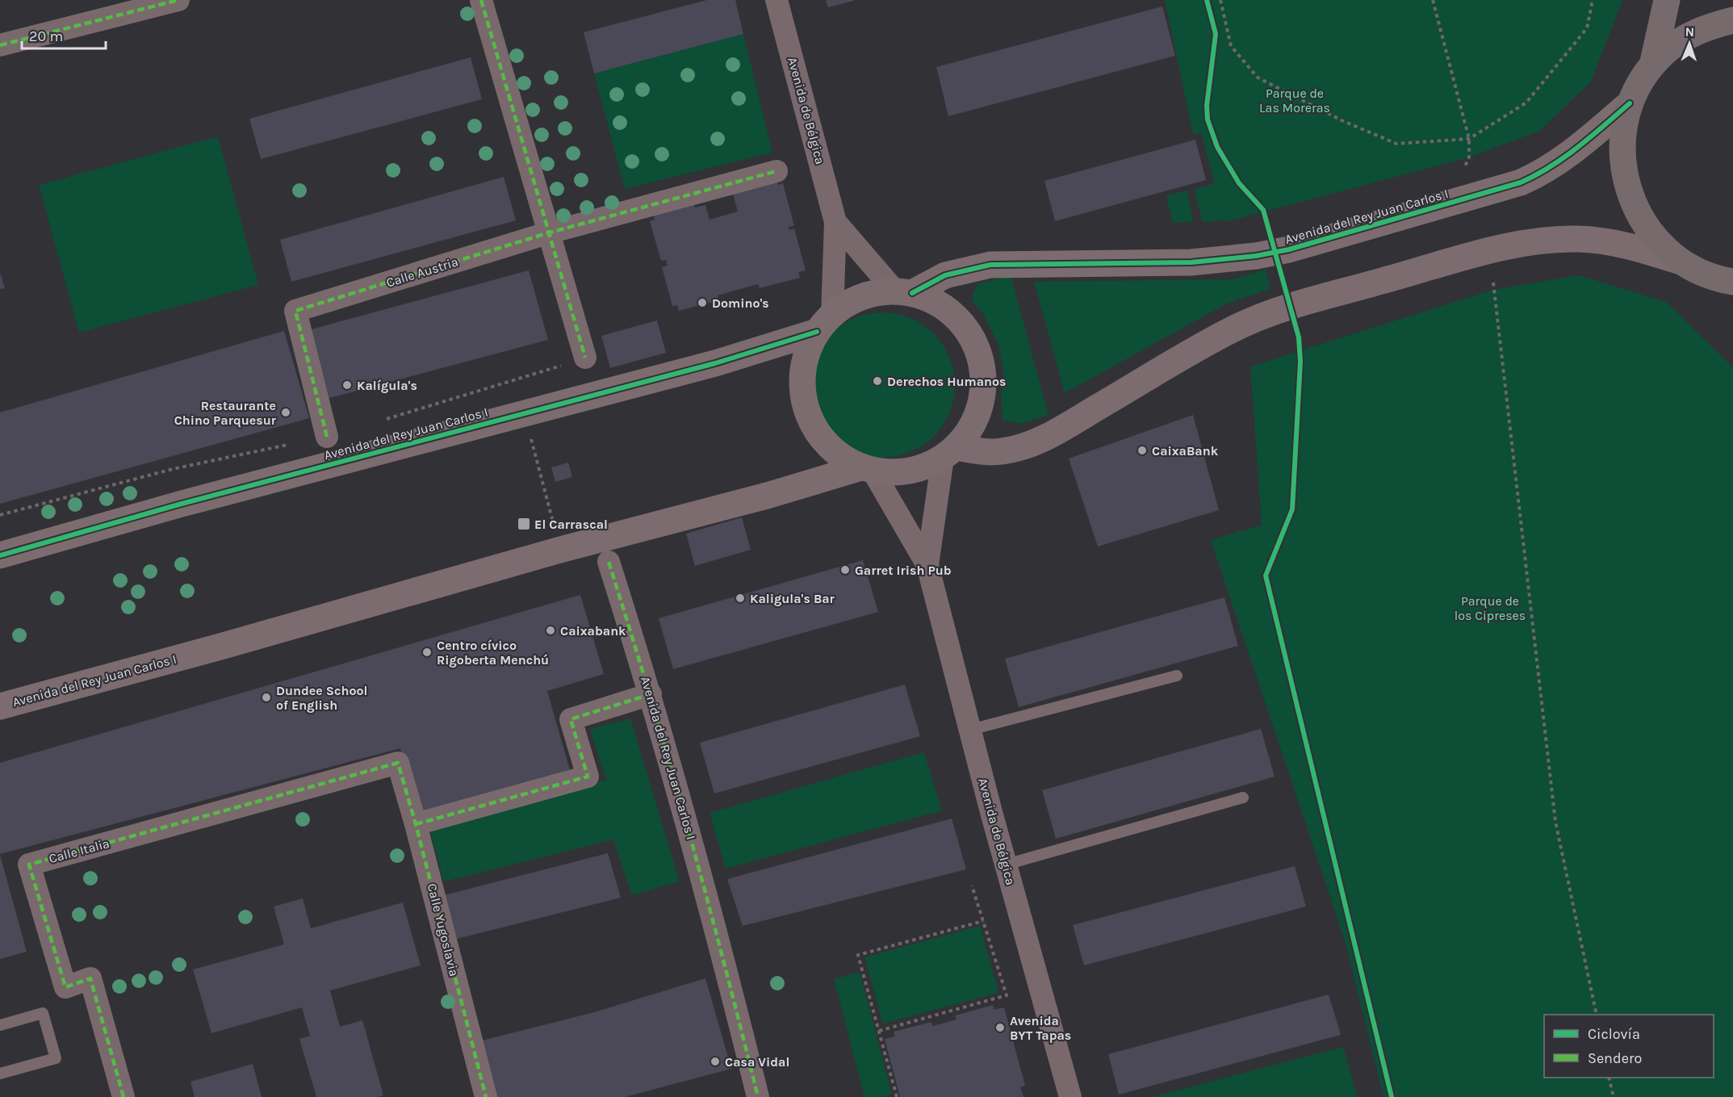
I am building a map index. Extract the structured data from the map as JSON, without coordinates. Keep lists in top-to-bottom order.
{
  "streets": {
    "main road": ["Avenida del Rey Juan Carlos I"],
    "street": [
      "Avenida de Bélgica",
      "Calle Austria",
      "Calle Italia",
      "Calle Yugoslavia"
    ]
  },
  "crossings": [
    ["Calle Italia", "Calle Yugoslavia"]
  ],
  "parks": ["Parque de Las Moreras", "Parque de los Cipreses"],
  "places": {
    "other": [
      "Domino's",
      "Derechos Humanos",
      "Kalígula's",
      "Restaurante Chino Parquesur",
      "CaixaBank",
      "Garret Irish Pub",
      "Kaligula's Bar",
      "Caixabank",
      "Centro cívico Rigoberta Menchú",
      "Dundee School of English",
      "Avenida BYT Tapas",
      "Casa Vidal"
    ],
    "transit": ["El Carrascal"]
  },
  "legend": ["Ciclovía", "Sendero"],
  "scale_bar": "20 m",
  "north": "top"
}
